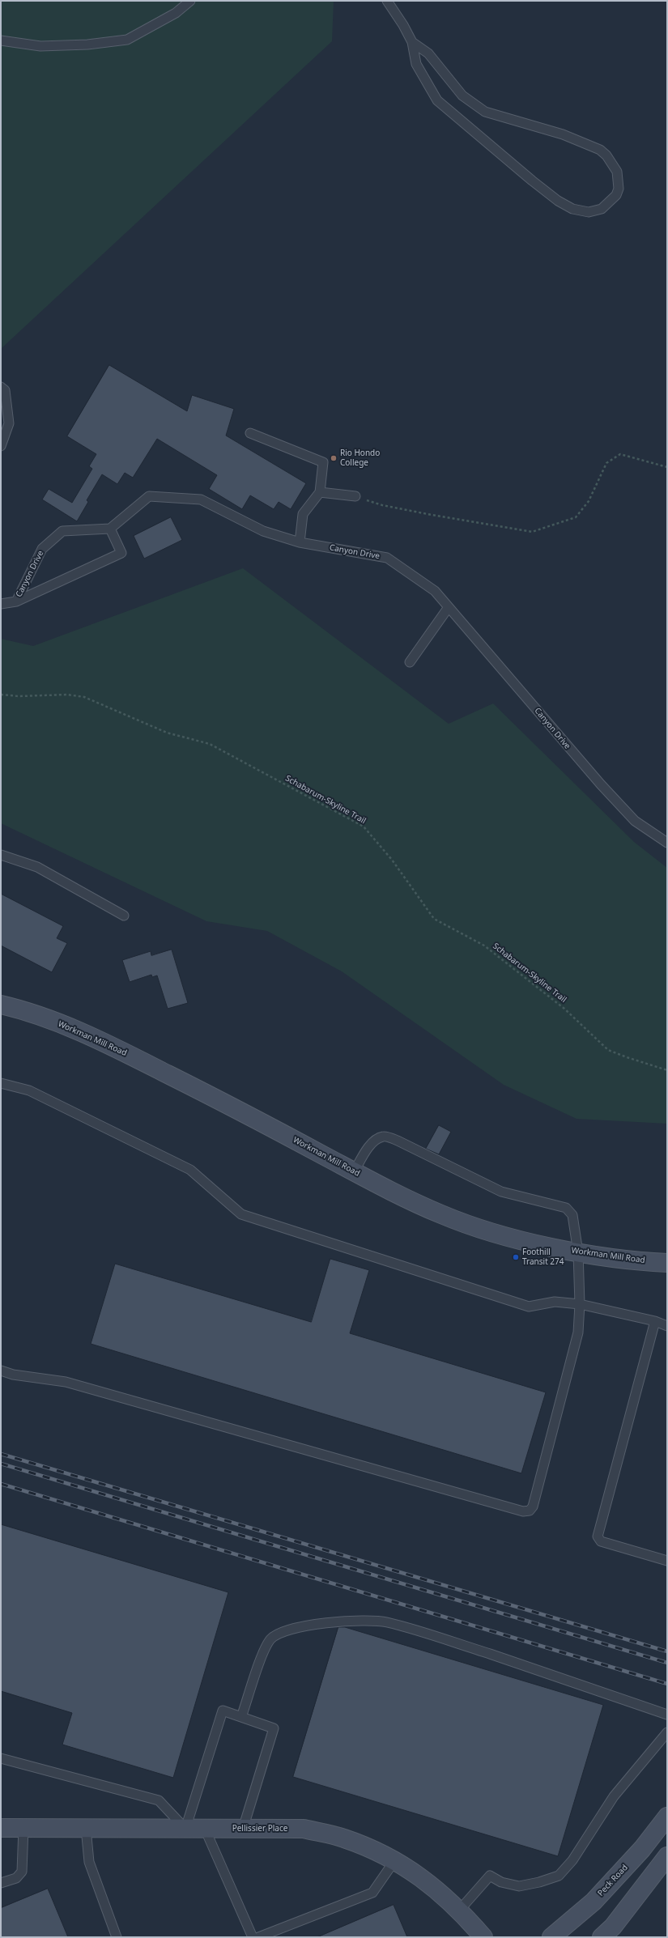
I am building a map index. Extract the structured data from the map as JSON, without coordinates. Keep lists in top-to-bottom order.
{
  "streets": {
    "main road": ["Workman Mill Road", "Pellissier Place", "Peck Road"],
    "lane": ["Canyon Drive"],
    "path": ["Schabarum-Skyline Trail"]
  },
  "places": ["Rio Hondo College", "Foothill Transit 274"]
}
